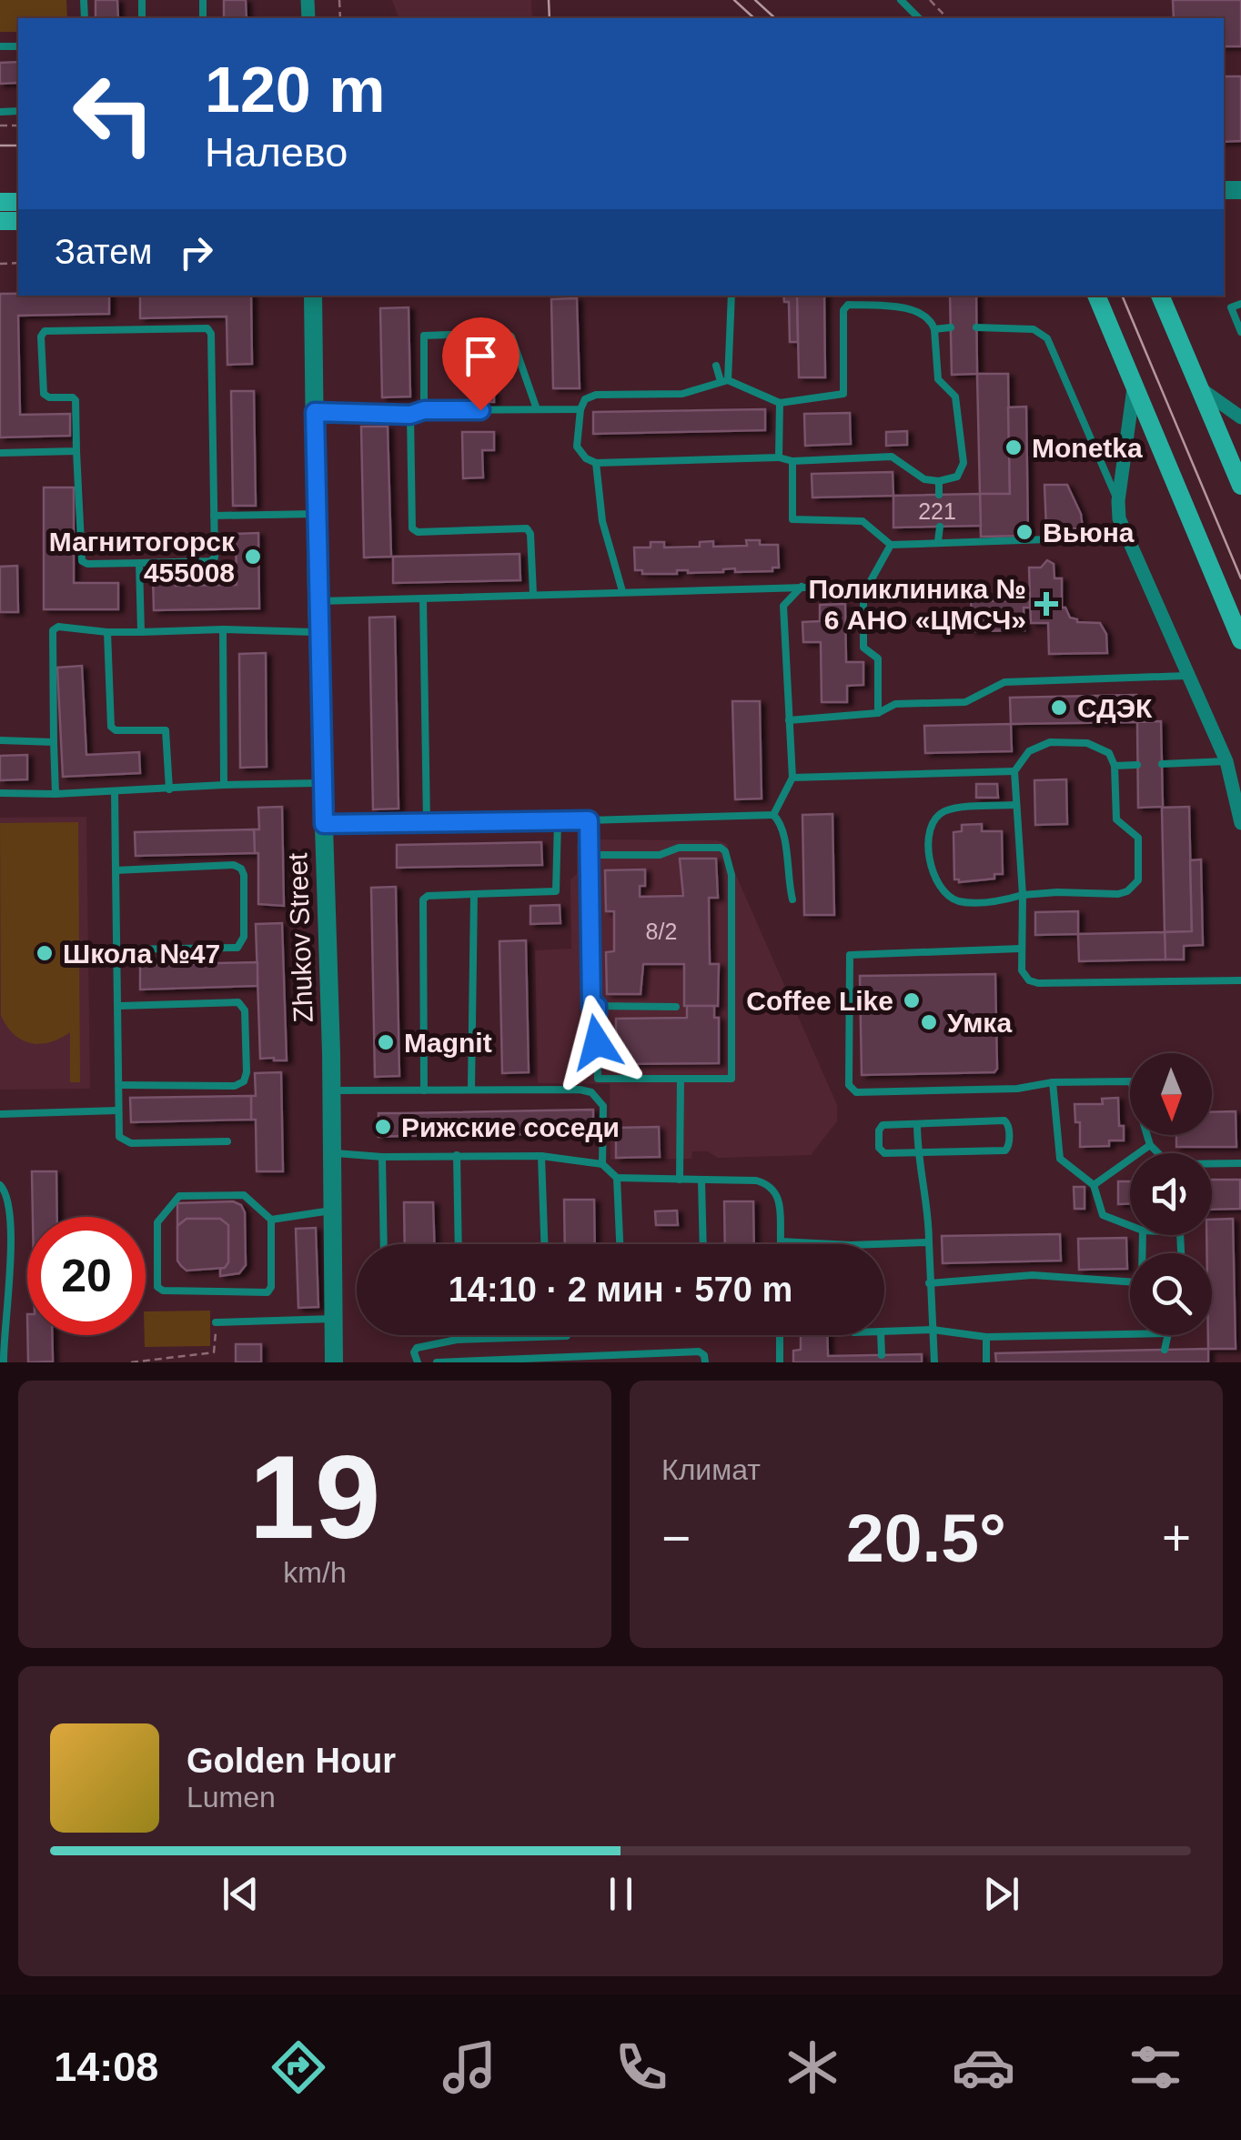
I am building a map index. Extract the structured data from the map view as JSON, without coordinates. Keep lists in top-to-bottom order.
{
  "streets": {
    "street": ["Zhukov Street"]
  },
  "places": {
    "other": [
      "Monetka",
      "Вьюна",
      "Магнитогорск 455008",
      "СДЭК",
      "Школа №47",
      "Coffee Like",
      "Умка",
      "Magnit",
      "Рижские соседи"
    ],
    "health": ["Поликлиника № 6 АНО «ЦМСЧ»"]
  },
  "house_numbers": ["221", "8/2"],
  "north": "bottom",
  "page": {
    "turn": ["120 m", "Налево"],
    "then": "Затем",
    "limit": "20",
    "trip": "14:10 · 2 мин · 570 m",
    "tile": [
      ["19", "km/h"],
      "Климат"
    ],
    "heat": ["−", "20.5°", "+"],
    "song": ["Golden Hour", "Lumen"],
    "tabs": "14:08"
  }
}
